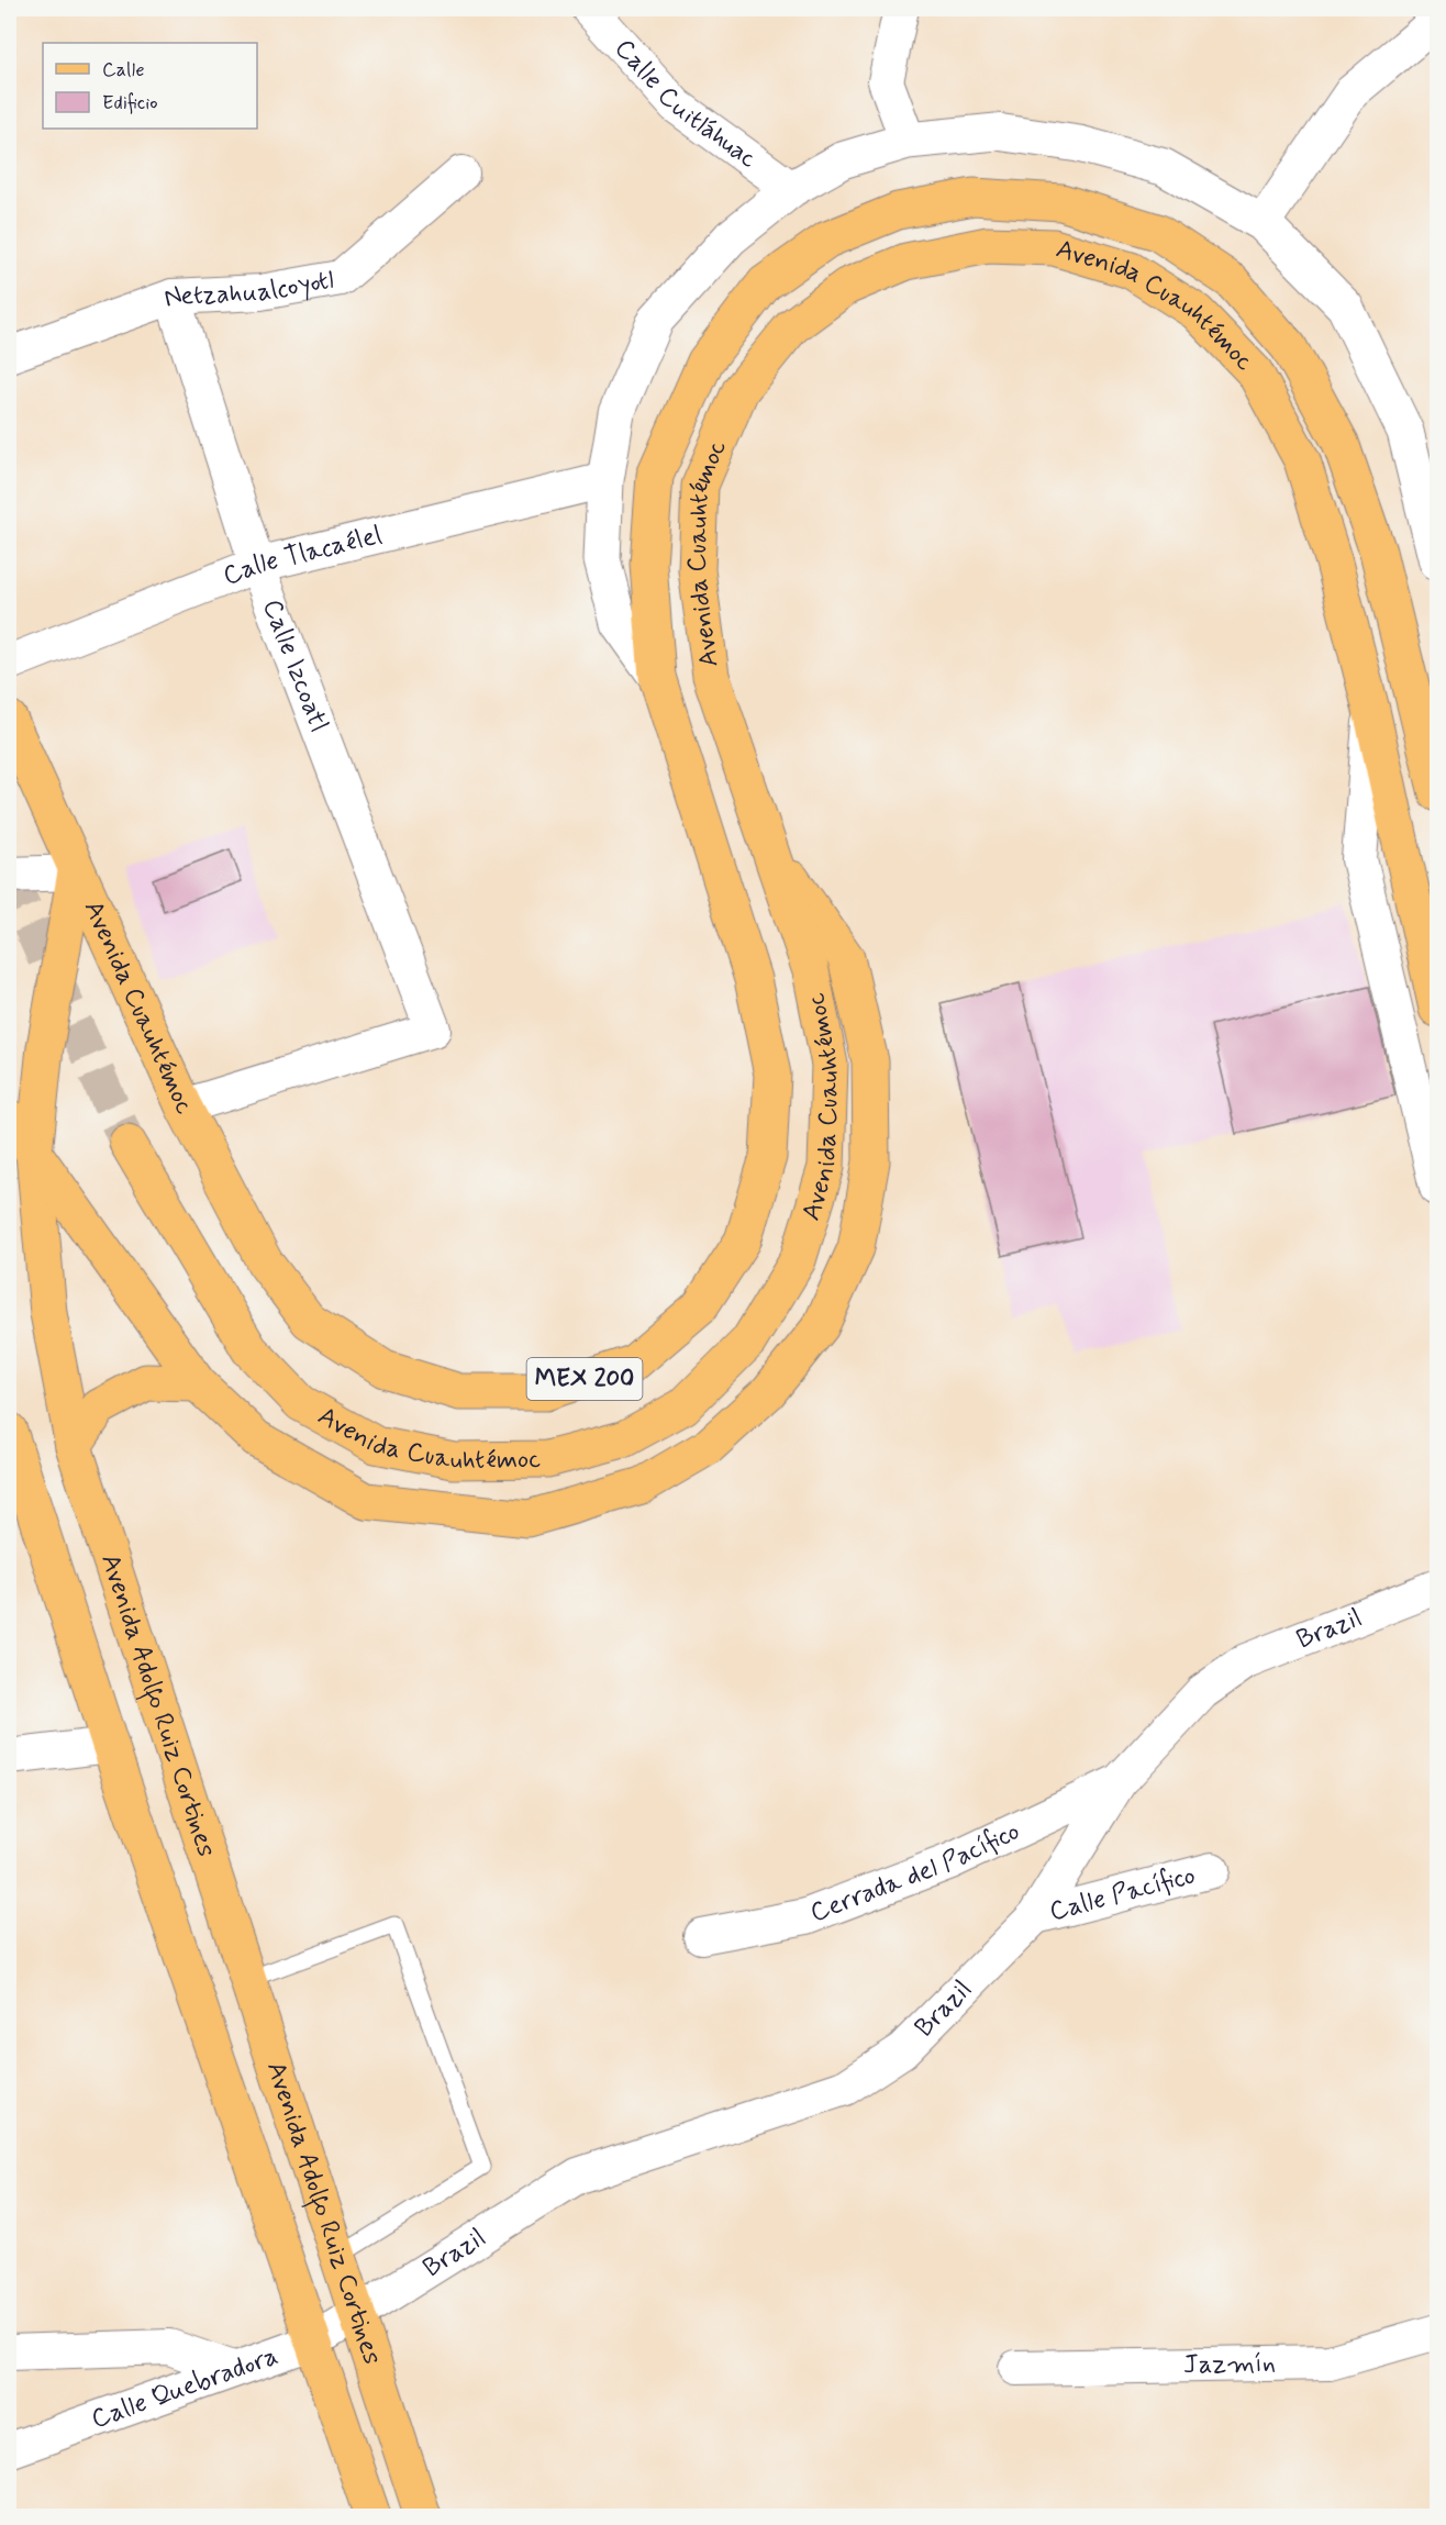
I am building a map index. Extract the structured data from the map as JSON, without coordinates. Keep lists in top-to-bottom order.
{
  "streets": {
    "main road": ["Avenida Cuauhtémoc", "MEX 200", "Avenida Adolfo Ruiz Cortines"],
    "street": [
      "Calle Cuitláhuac",
      "Netzahualcoyotl",
      "Calle Tlacaélel",
      "Calle Izcoatl",
      "Brazil",
      "Cerrada del Pacífico",
      "Calle Pacífico",
      "Jazmín",
      "Calle Quebradora"
    ]
  },
  "crossings": [
    ["Calle Cuitláhuac", "Avenida Cuauhtémoc"],
    ["Netzahualcoyotl", "Calle Izcoatl"],
    ["Avenida Cuauhtémoc", "Calle Tlacaélel"],
    ["Avenida Cuauhtémoc", "Calle Izcoatl"],
    ["Avenida Cuauhtémoc", "MEX 200"],
    ["Avenida Cuauhtémoc", "Avenida Adolfo Ruiz Cortines"],
    ["Calle Tlacaélel", "Calle Izcoatl"],
    ["MEX 200", "Avenida Adolfo Ruiz Cortines"],
    ["Brazil", "Avenida Adolfo Ruiz Cortines"],
    ["Brazil", "Cerrada del Pacífico"],
    ["Brazil", "Calle Pacífico"],
    ["Brazil", "Calle Quebradora"],
    ["Avenida Adolfo Ruiz Cortines", "Calle Quebradora"]
  ],
  "legend": ["Calle", "Edificio"]
}
